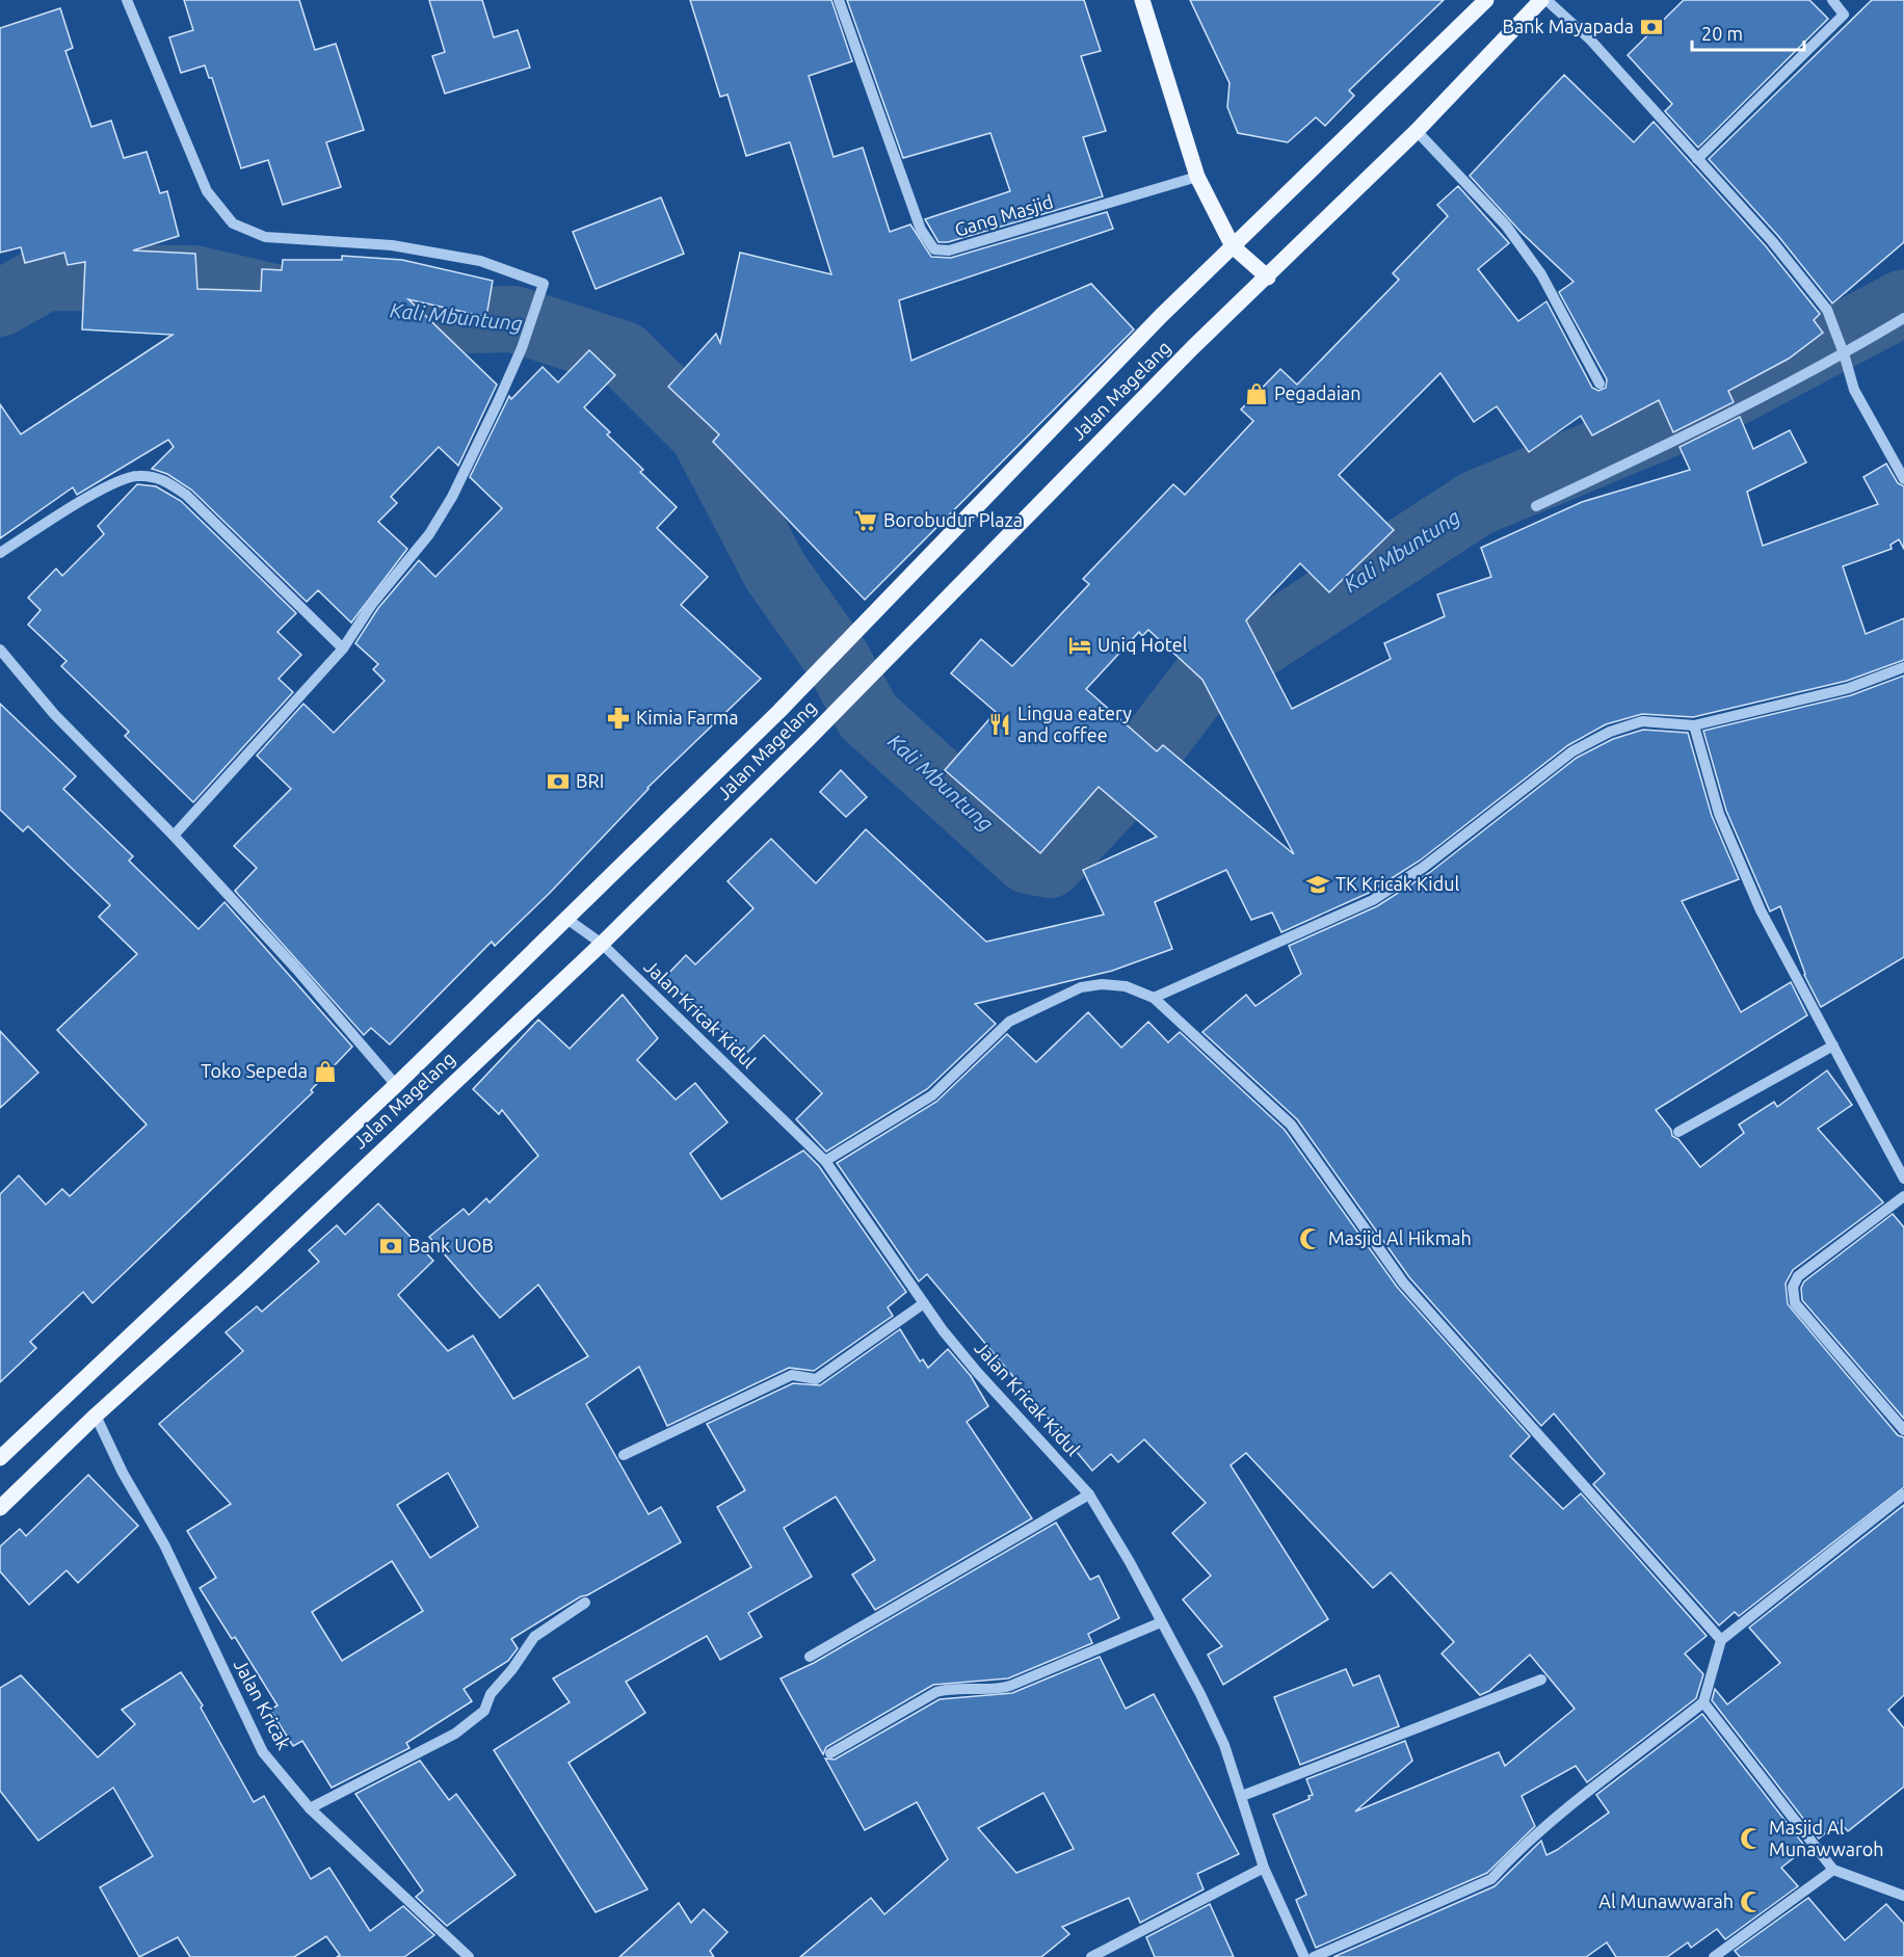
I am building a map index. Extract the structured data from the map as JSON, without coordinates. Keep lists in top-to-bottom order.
{
  "streets": {
    "main road": ["Jalan Magelang"],
    "street": ["Gang Masjid", "Jalan Kricak Kidul", "Jalan Kricak"]
  },
  "crossings": [
    ["Jalan Magelang", "Jalan Kricak Kidul"],
    ["Jalan Magelang", "Jalan Kricak"]
  ],
  "water": ["Kali Mbuntung"],
  "places": {
    "bank": ["Bank Mayapada", "BRI", "Bank UOB"],
    "shop": ["Pegadaian", "Toko Sepeda"],
    "supermarket": ["Borobudur Plaza"],
    "hotel": ["Uniq Hotel"],
    "pharmacy": ["Kimia Farma"],
    "restaurant": ["Lingua eatery and coffee"],
    "school or university": ["TK Kricak Kidul"],
    "mosque": ["Masjid Al Hikmah", "Masjid Al Munawwaroh", "Al Munawwarah"]
  },
  "scale_bar": "20 m"
}
